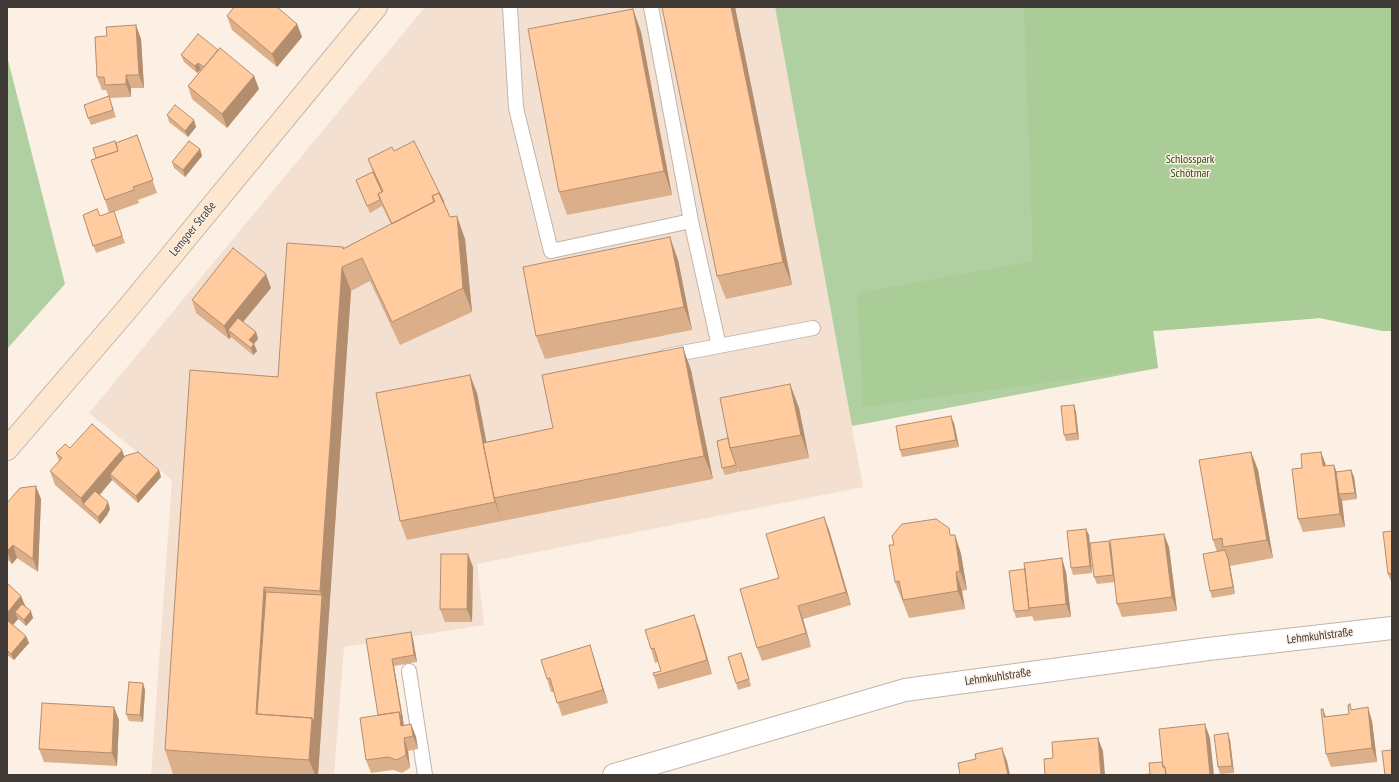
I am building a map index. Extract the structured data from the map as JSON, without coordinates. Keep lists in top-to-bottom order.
{
  "streets": {
    "street": ["Lemgoer Straße", "Lehmkuhlstraße"]
  },
  "parks": ["Schlosspark Schötmar"]
}
